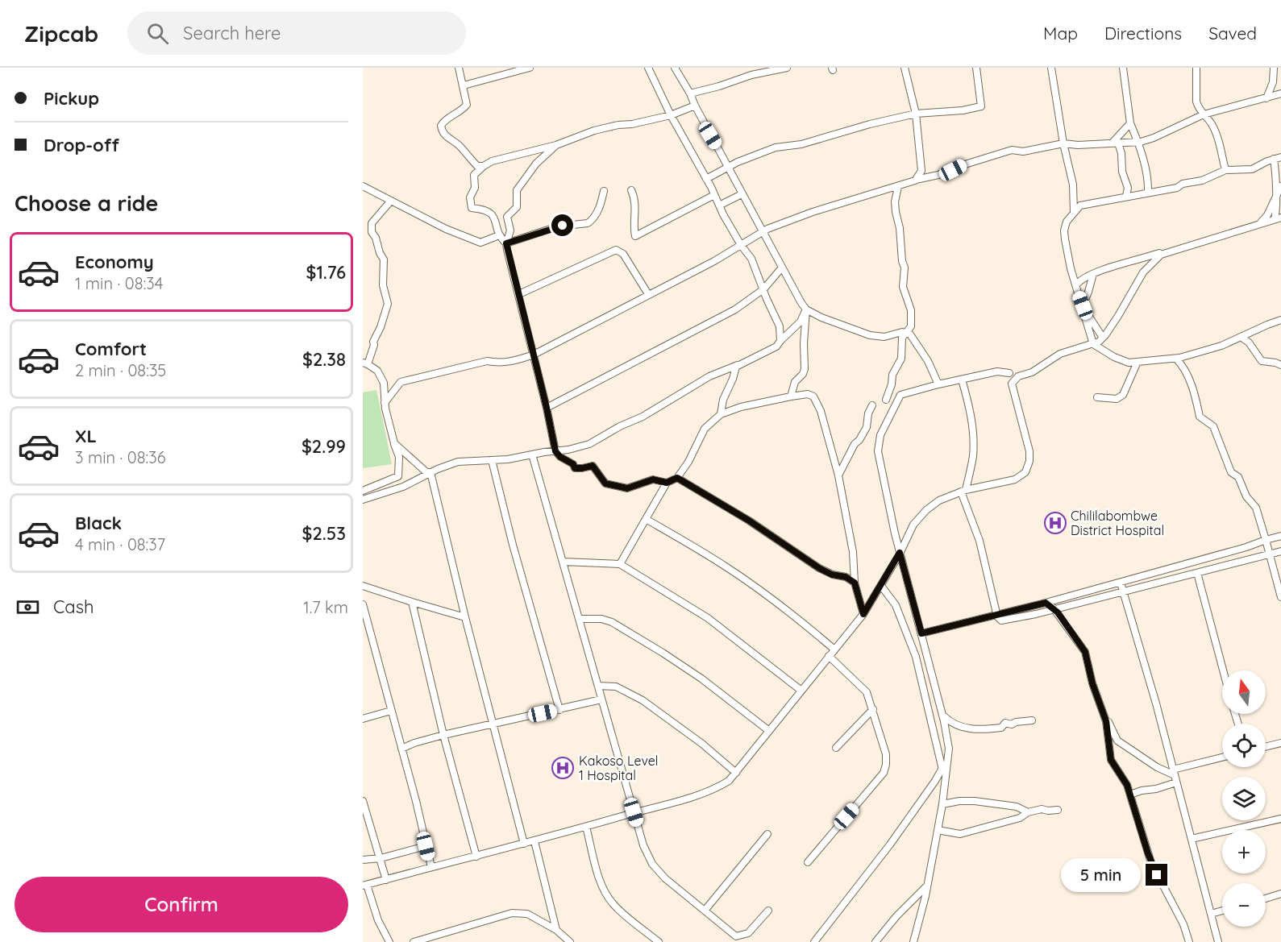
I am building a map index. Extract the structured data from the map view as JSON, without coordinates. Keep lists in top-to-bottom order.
{
  "places": {
    "hospital": ["Chililabombwe District Hospital", "Kakoso Level 1 Hospital"]
  },
  "north": "top",
  "page": {
    "header": "Zipcab",
    "search": "Search here",
    "nav": ["Map", "Directions", "Saved"],
    "banner": ["Pickup", "Drop-off"],
    "heading": "Choose a ride",
    "list": [
      {
        "name": "Economy",
        "note": "1 min · 08:34",
        "value": "$1.76"
      },
      {
        "name": "Comfort",
        "note": "2 min · 08:35",
        "value": "$2.38"
      },
      {
        "name": "XL",
        "note": "3 min · 08:36",
        "value": "$2.99"
      },
      {
        "name": "Black",
        "note": "4 min · 08:37",
        "value": "$2.53"
      }
    ],
    "pay": ["Cash", "1.7 km"],
    "map_buttons": ["+", "−"],
    "bubble": "5 min",
    "buttons": "Confirm"
  }
}
